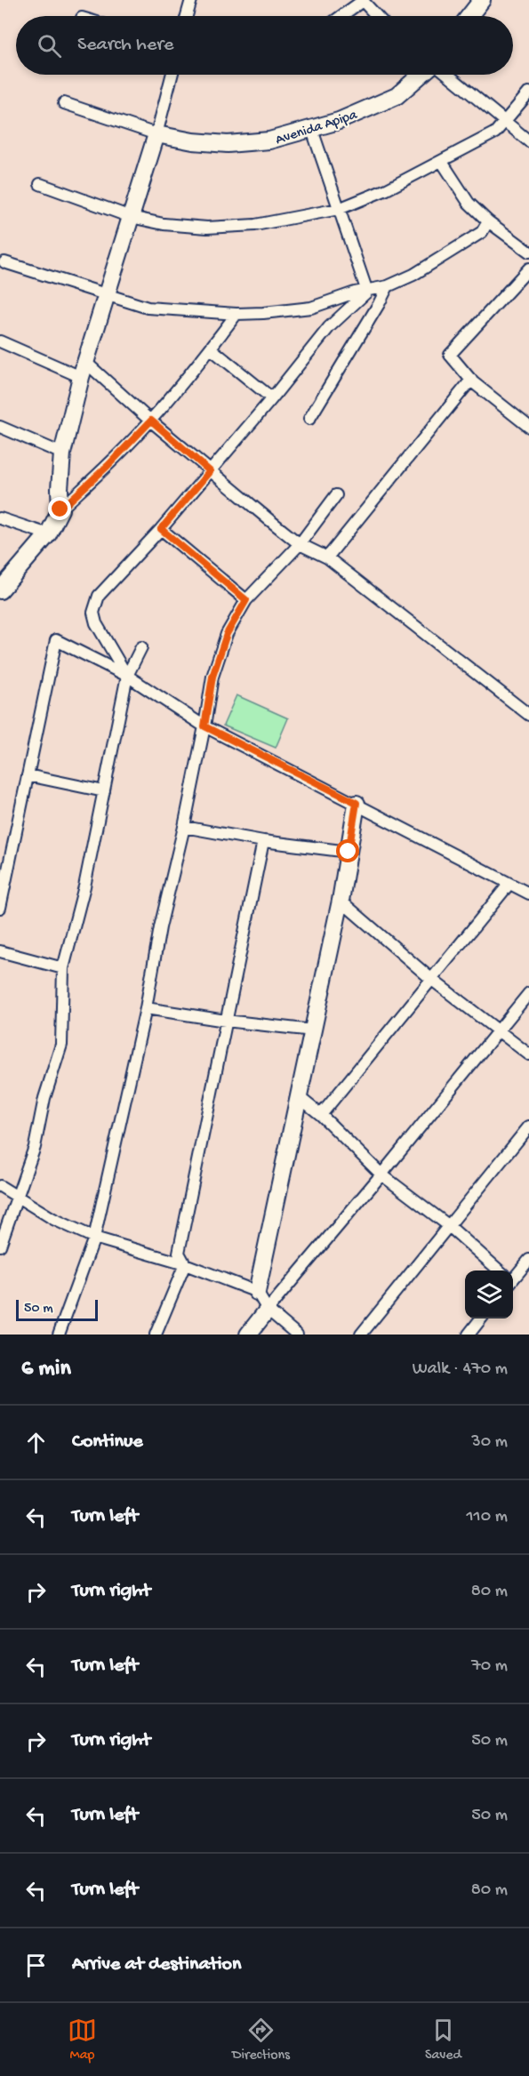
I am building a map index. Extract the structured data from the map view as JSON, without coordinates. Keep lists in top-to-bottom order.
{
  "streets": {
    "street": ["Avenida Apipa"]
  },
  "scale_bar": "50 m",
  "page": {
    "search": "Search here",
    "scale": "50 m",
    "heading": ["6 min", "Walk · 470 m"],
    "list": [
      ["Continue", "30 m"],
      ["Turn left", "110 m"],
      ["Turn right", "80 m"],
      ["Turn left", "70 m"],
      ["Turn right", "50 m"],
      ["Turn left", "50 m"],
      ["Turn left", "80 m"],
      "Arrive at destination"
    ],
    "nav": ["Map", "Directions", "Saved"]
  }
}
